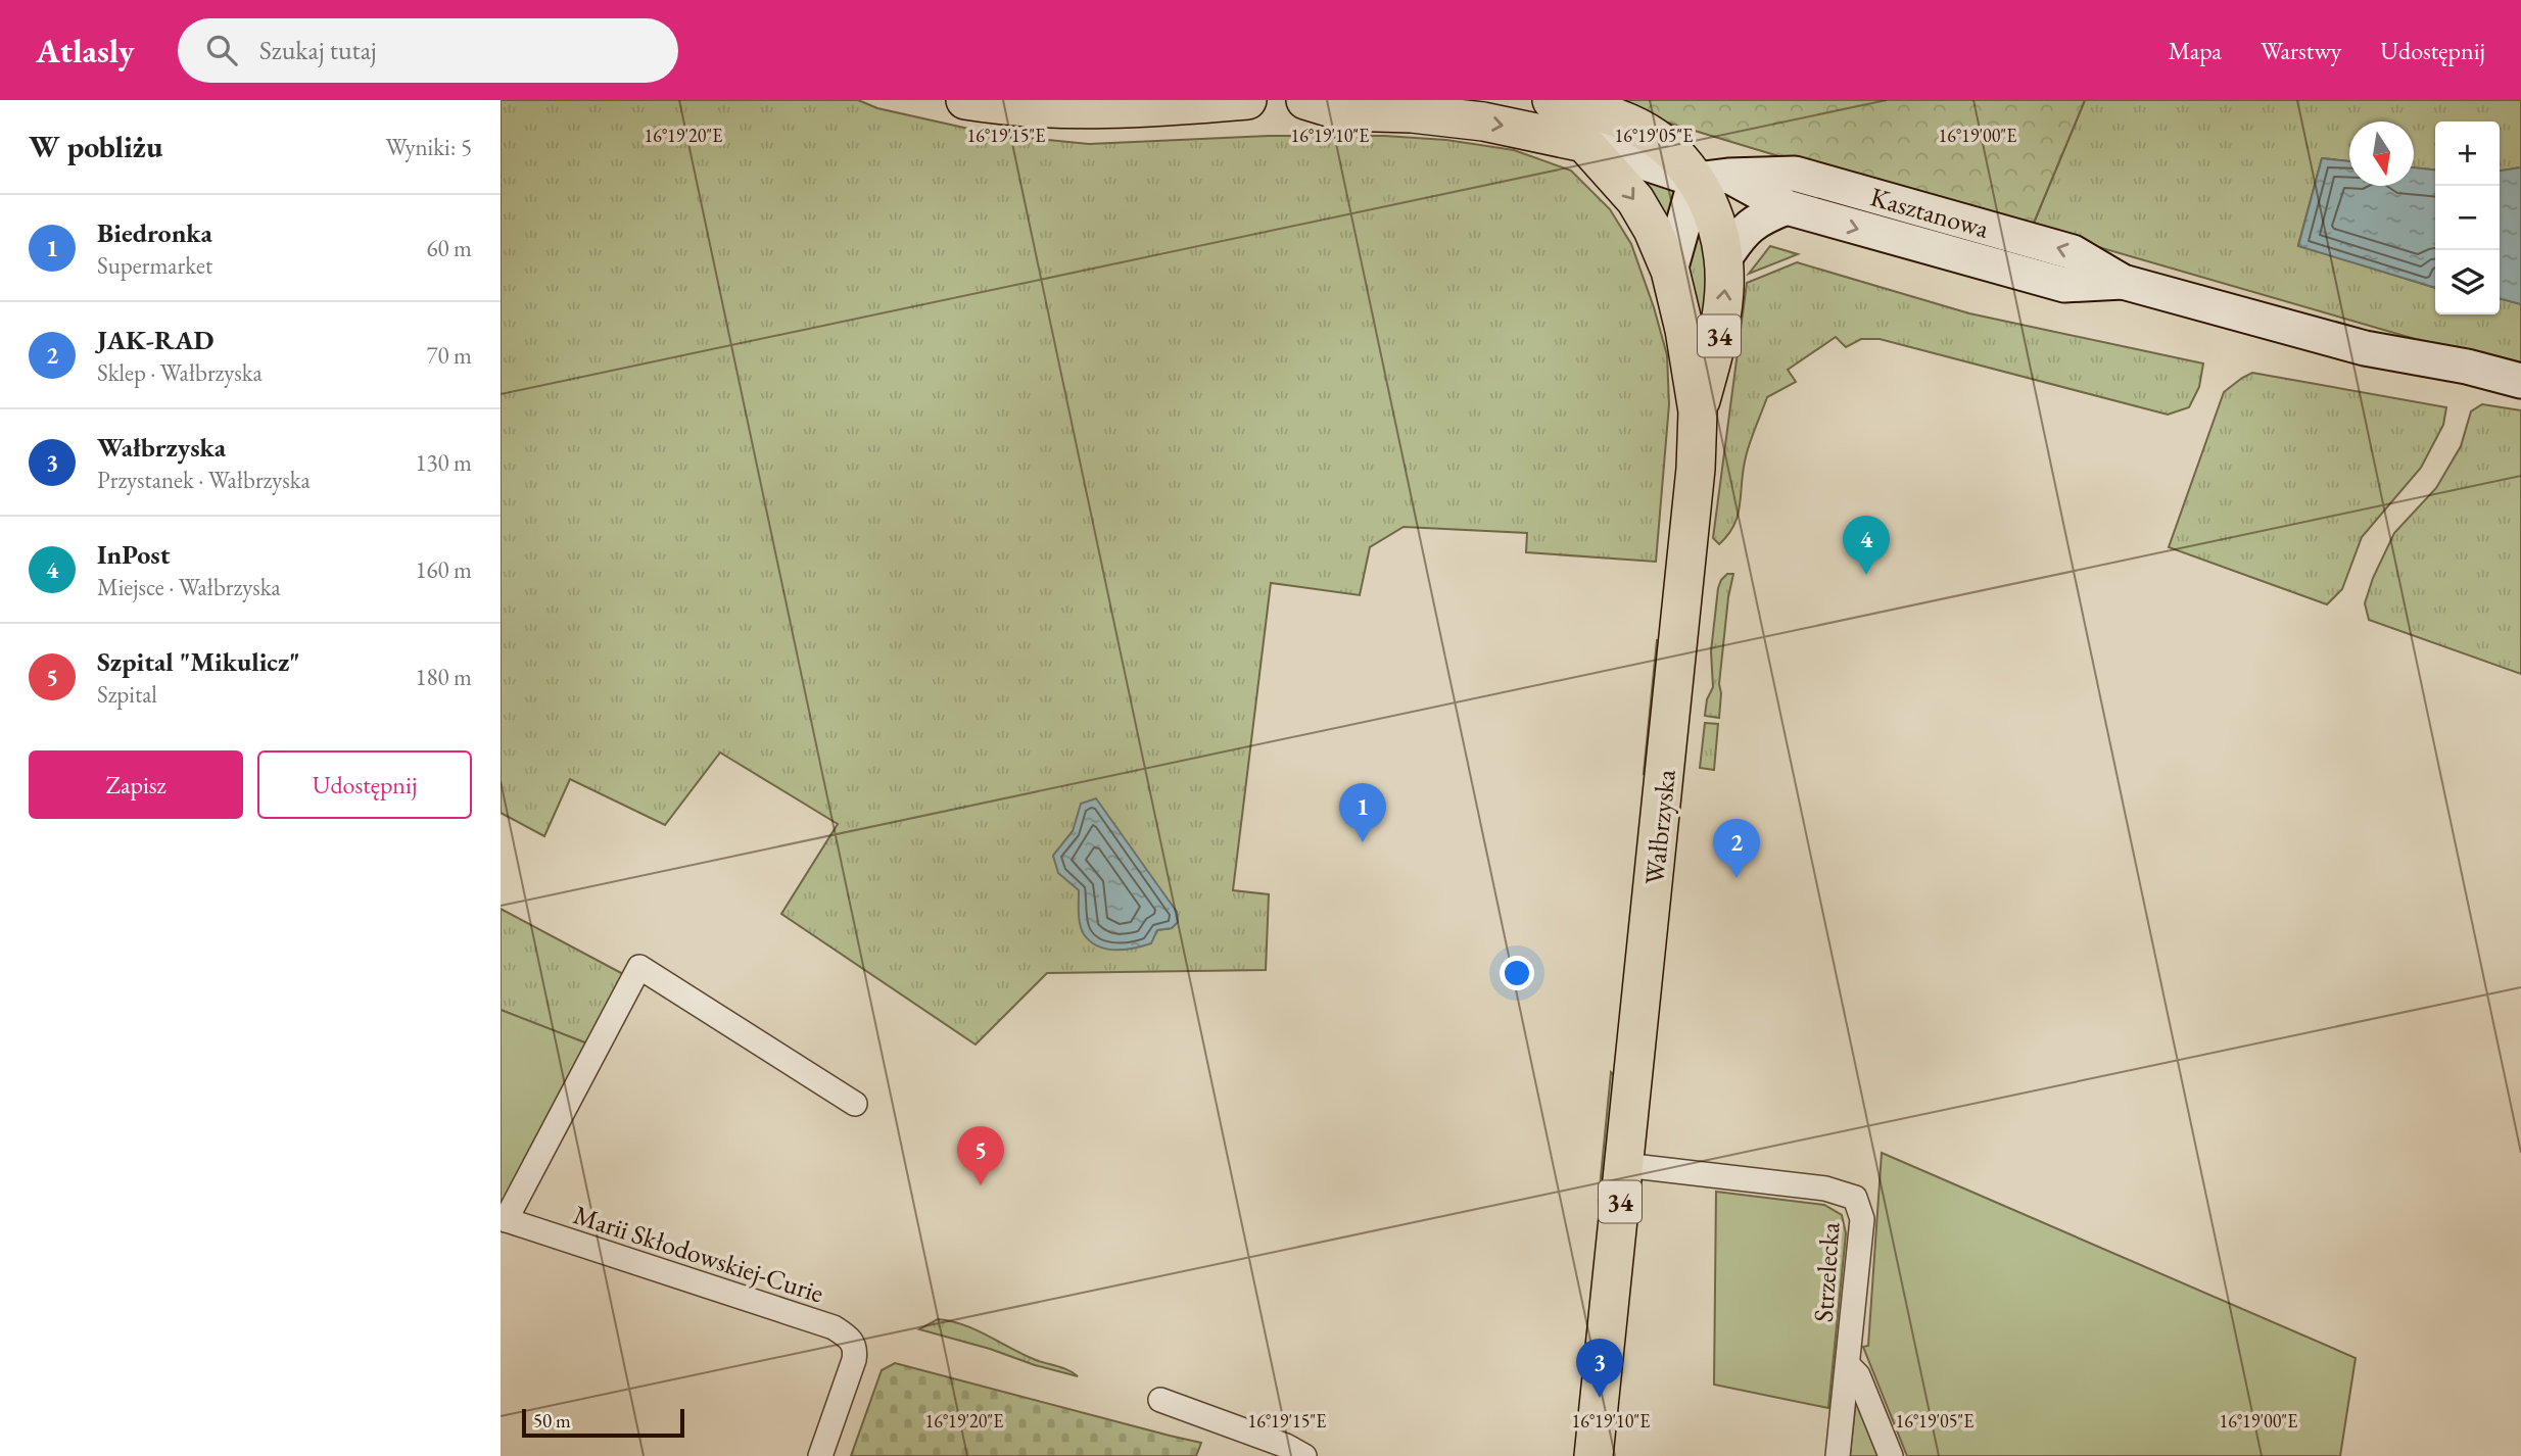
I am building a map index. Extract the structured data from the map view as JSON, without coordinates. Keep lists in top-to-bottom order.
{
  "streets": {
    "main road": ["34", "Wałbrzyska"],
    "street": ["Kasztanowa", "Marii Skłodowskiej-Curie", "Strzelecka"]
  },
  "crossings": [
    ["Kasztanowa", "Wałbrzyska"],
    ["Wałbrzyska", "Strzelecka"]
  ],
  "scale_bar": "50 m",
  "north": "bottom",
  "page": {
    "header": "Atlasly",
    "search": "Szukaj tutaj",
    "nav": ["Mapa", "Warstwy", "Udostępnij"],
    "heading": ["W pobliżu", "Wyniki: 5"],
    "map_buttons": ["+", "−"],
    "list": [
      {
        "mark": "1",
        "name": "Biedronka",
        "note": "Supermarket",
        "value": "60 m"
      },
      {
        "mark": "2",
        "name": "JAK-RAD",
        "note": "Sklep · Wałbrzyska",
        "value": "70 m"
      },
      {
        "mark": "3",
        "name": "Wałbrzyska",
        "note": "Przystanek · Wałbrzyska",
        "value": "130 m"
      },
      {
        "mark": "4",
        "name": "InPost",
        "note": "Miejsce · Wałbrzyska",
        "value": "160 m"
      },
      {
        "mark": "5",
        "name": "Szpital \"Mikulicz\"",
        "note": "Szpital",
        "value": "180 m"
      }
    ],
    "pins": [
      "4",
      "1",
      "2",
      "5",
      "3"
    ],
    "buttons": ["Zapisz", "Udostępnij"],
    "scale": "50 m"
  },
  "coordinates": [
    "16°19'20\"E",
    "16°19'15\"E",
    "16°19'10\"E",
    "16°19'05\"E",
    "16°19'00\"E"
  ]
}
